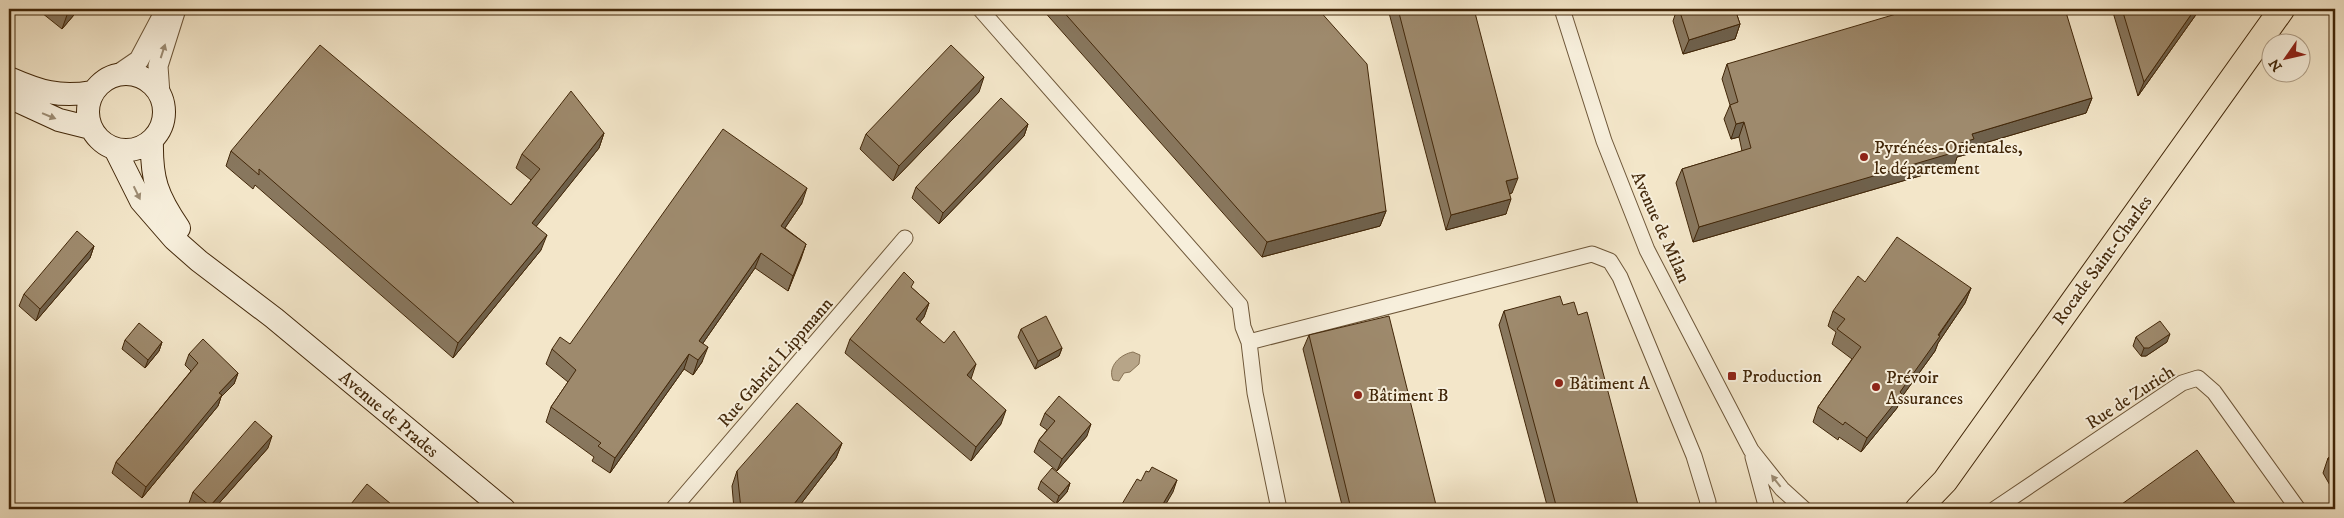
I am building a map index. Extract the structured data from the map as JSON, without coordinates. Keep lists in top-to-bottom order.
{
  "streets": {
    "main road": ["Rocade Saint-Charles", "Avenue de Prades"],
    "street": ["Avenue de Milan", "Rue Gabriel Lippmann", "Rue de Zurich"]
  },
  "places": {
    "other": [
      "Pyrénées-Orientales, le département",
      "Bâtiment A",
      "Prévoir Assurances",
      "Bâtiment B"
    ],
    "transit": ["Production"]
  },
  "north": "bottom left"
}
